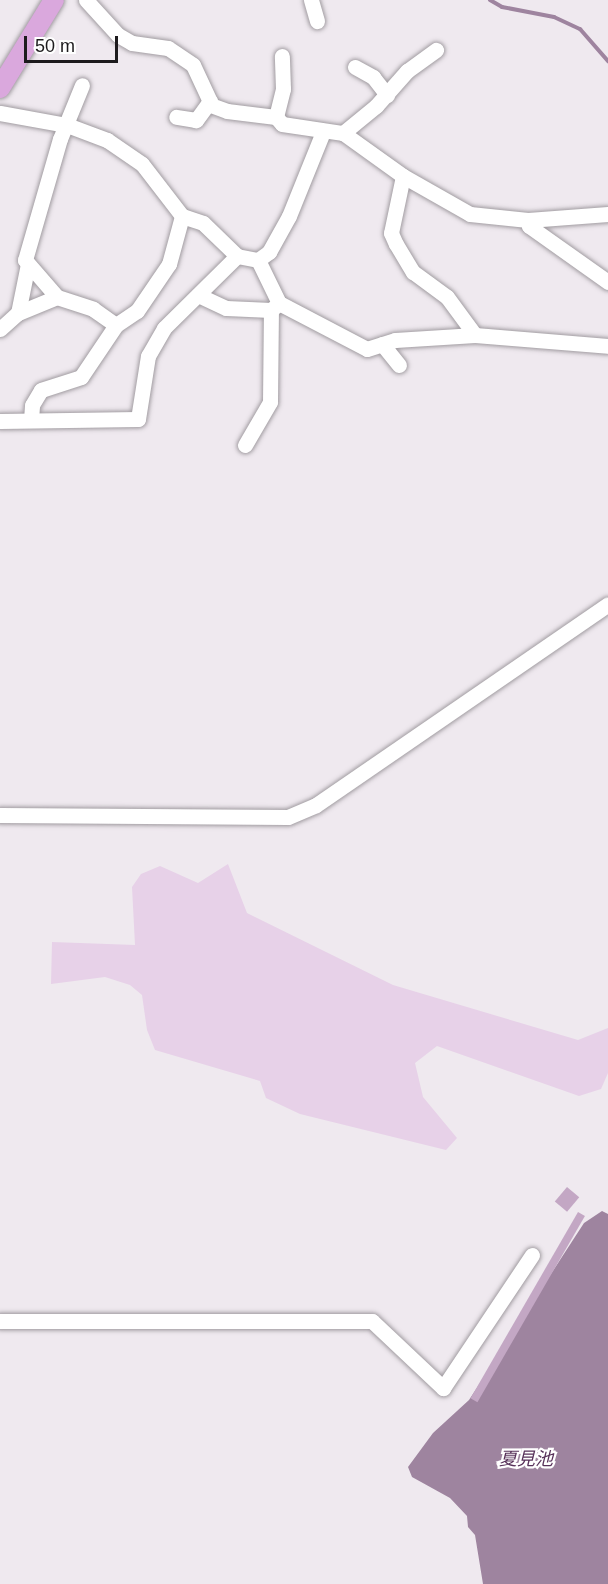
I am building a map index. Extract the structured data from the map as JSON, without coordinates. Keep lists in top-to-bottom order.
{
  "water": ["夏見池"],
  "scale_bar": "50 m"
}
